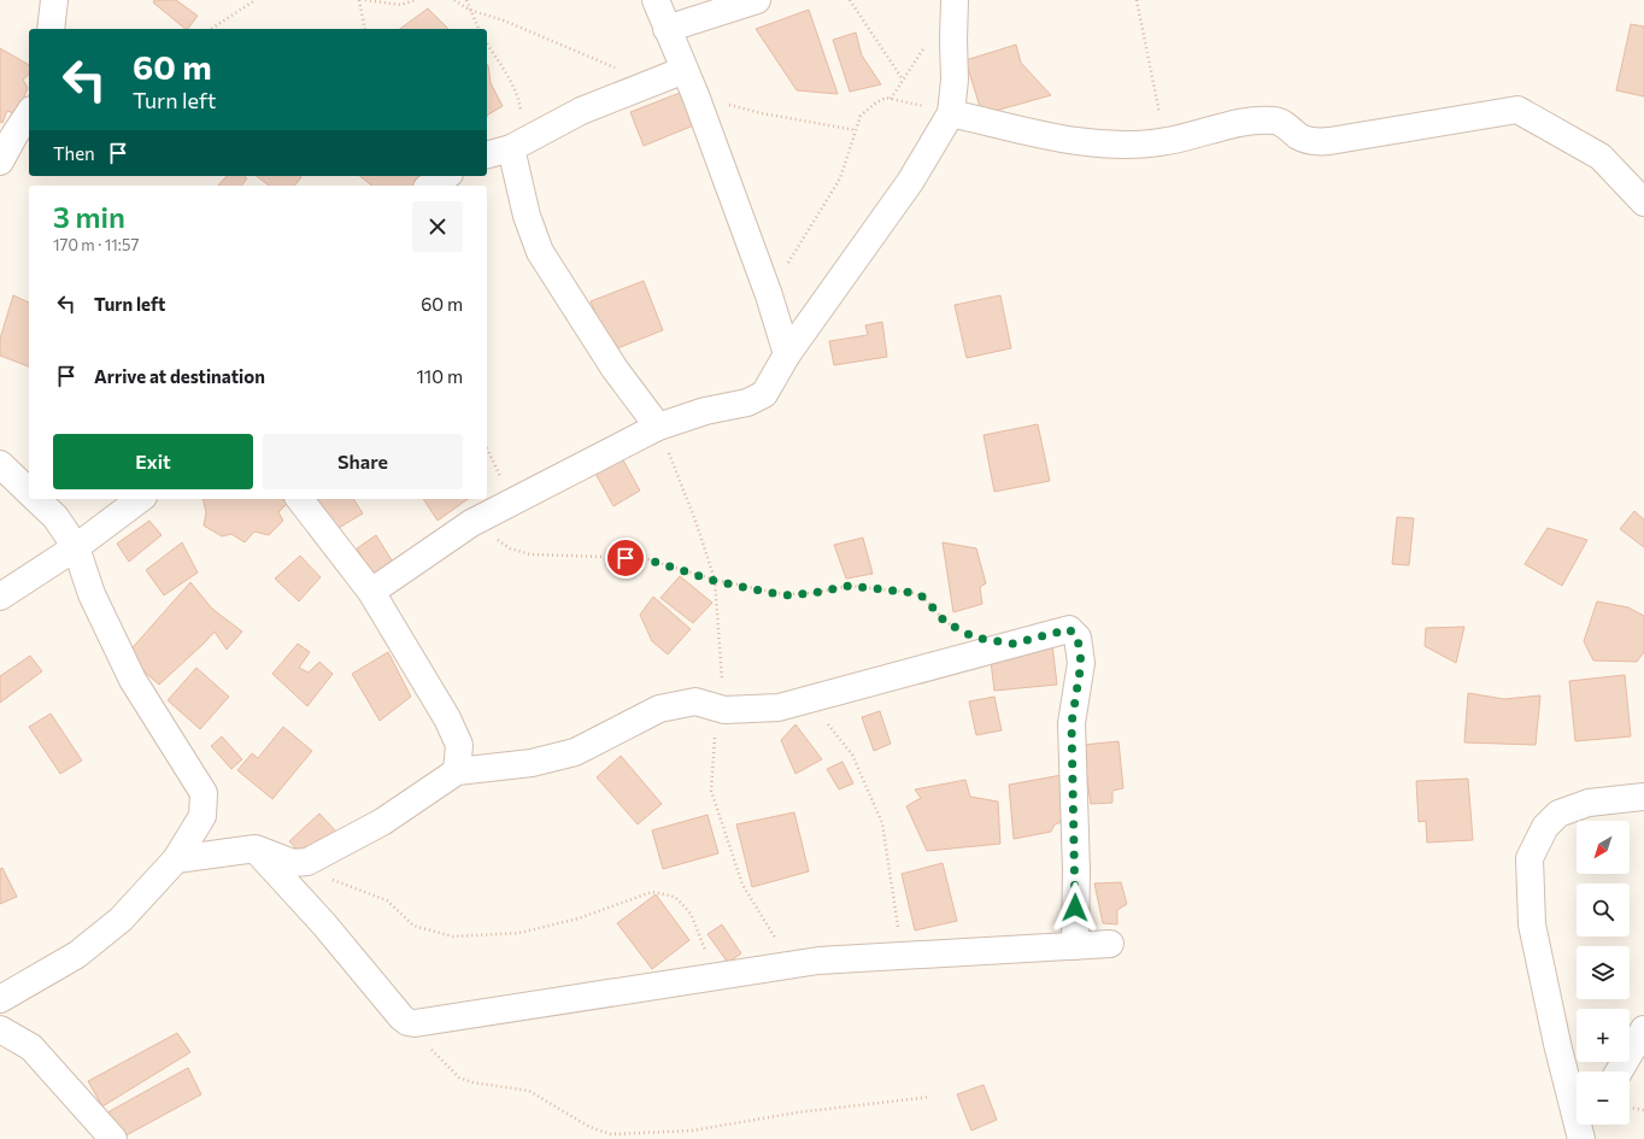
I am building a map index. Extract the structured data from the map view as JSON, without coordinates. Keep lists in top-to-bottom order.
{
  "north": "bottom left",
  "page": {
    "turn": ["60 m", "Turn left"],
    "then": "Then",
    "heading": ["3 min", "170 m · 11:57"],
    "list": [
      {
        "name": "Turn left",
        "value": "60 m"
      },
      {
        "name": "Arrive at destination",
        "value": "110 m"
      }
    ],
    "buttons": ["Exit", "Share"],
    "map_buttons": ["+", "−"]
  }
}
